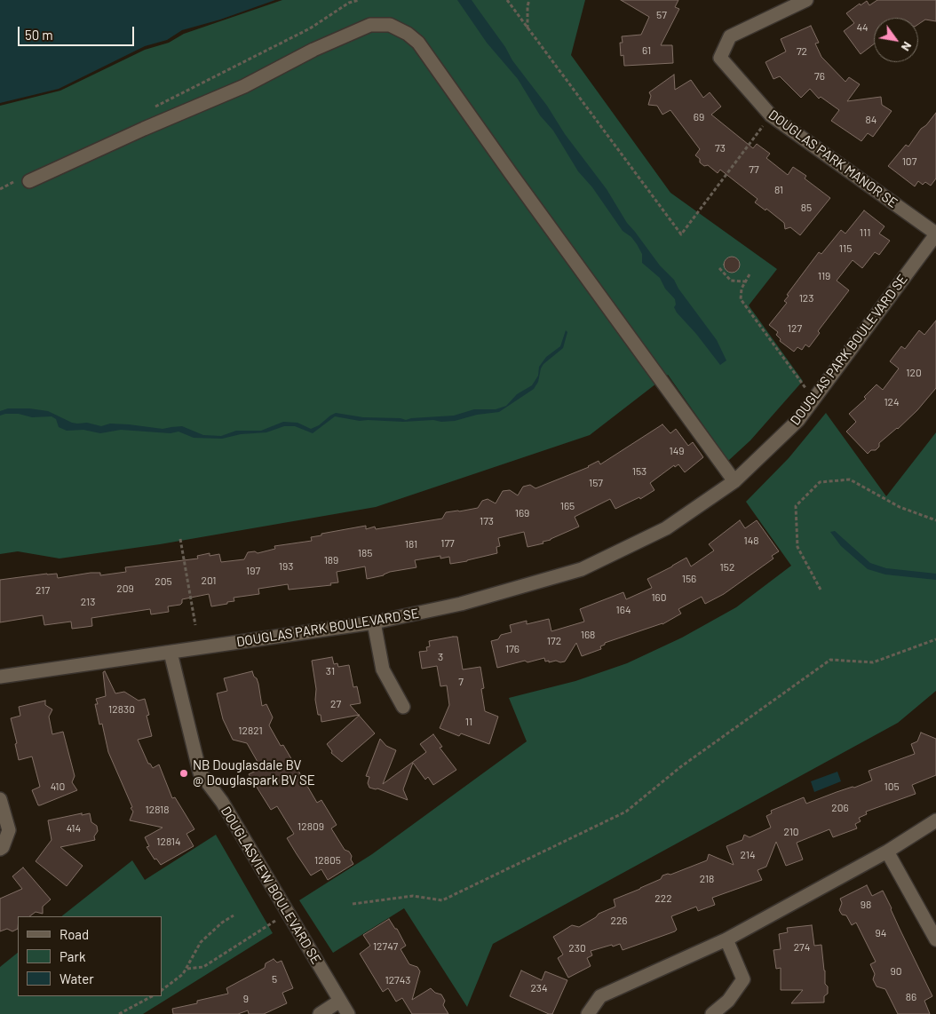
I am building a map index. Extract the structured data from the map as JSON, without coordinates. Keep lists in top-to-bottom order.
{
  "streets": {
    "street": ["DOUGLAS PARK MANOR SE", "DOUGLAS PARK BOULEVARD SE", "DOUGLASVIEW BOULEVARD SE"]
  },
  "crossings": [
    ["DOUGLAS PARK MANOR SE", "DOUGLAS PARK BOULEVARD SE"],
    ["DOUGLAS PARK BOULEVARD SE", "DOUGLASVIEW BOULEVARD SE"]
  ],
  "places": ["NB Douglasdale BV @ Douglaspark BV SE"],
  "house_numbers": [
    "57",
    "44",
    "61",
    "72",
    "76",
    "69",
    "84",
    "73",
    "107",
    "77",
    "81",
    "85",
    "111",
    "115",
    "119",
    "123",
    "127",
    "120",
    "124",
    "149",
    "153",
    "157",
    "165",
    "169",
    "173",
    "148",
    "177",
    "181",
    "185",
    "189",
    "193",
    "152",
    "197",
    "156",
    "201",
    "205",
    "209",
    "217",
    "160",
    "213",
    "164",
    "168",
    "172",
    "176",
    "3",
    "31",
    "7",
    "27",
    "12830",
    "11",
    "12821",
    "410",
    "105",
    "206",
    "12818",
    "12809",
    "414",
    "210",
    "12814",
    "214",
    "12805",
    "218",
    "222",
    "98",
    "226",
    "94",
    "12747",
    "274",
    "230",
    "90",
    "5",
    "12743",
    "234",
    "86",
    "9"
  ],
  "legend": ["Road", "Park", "Water"],
  "scale_bar": "50 m",
  "north": "bottom right"
}
